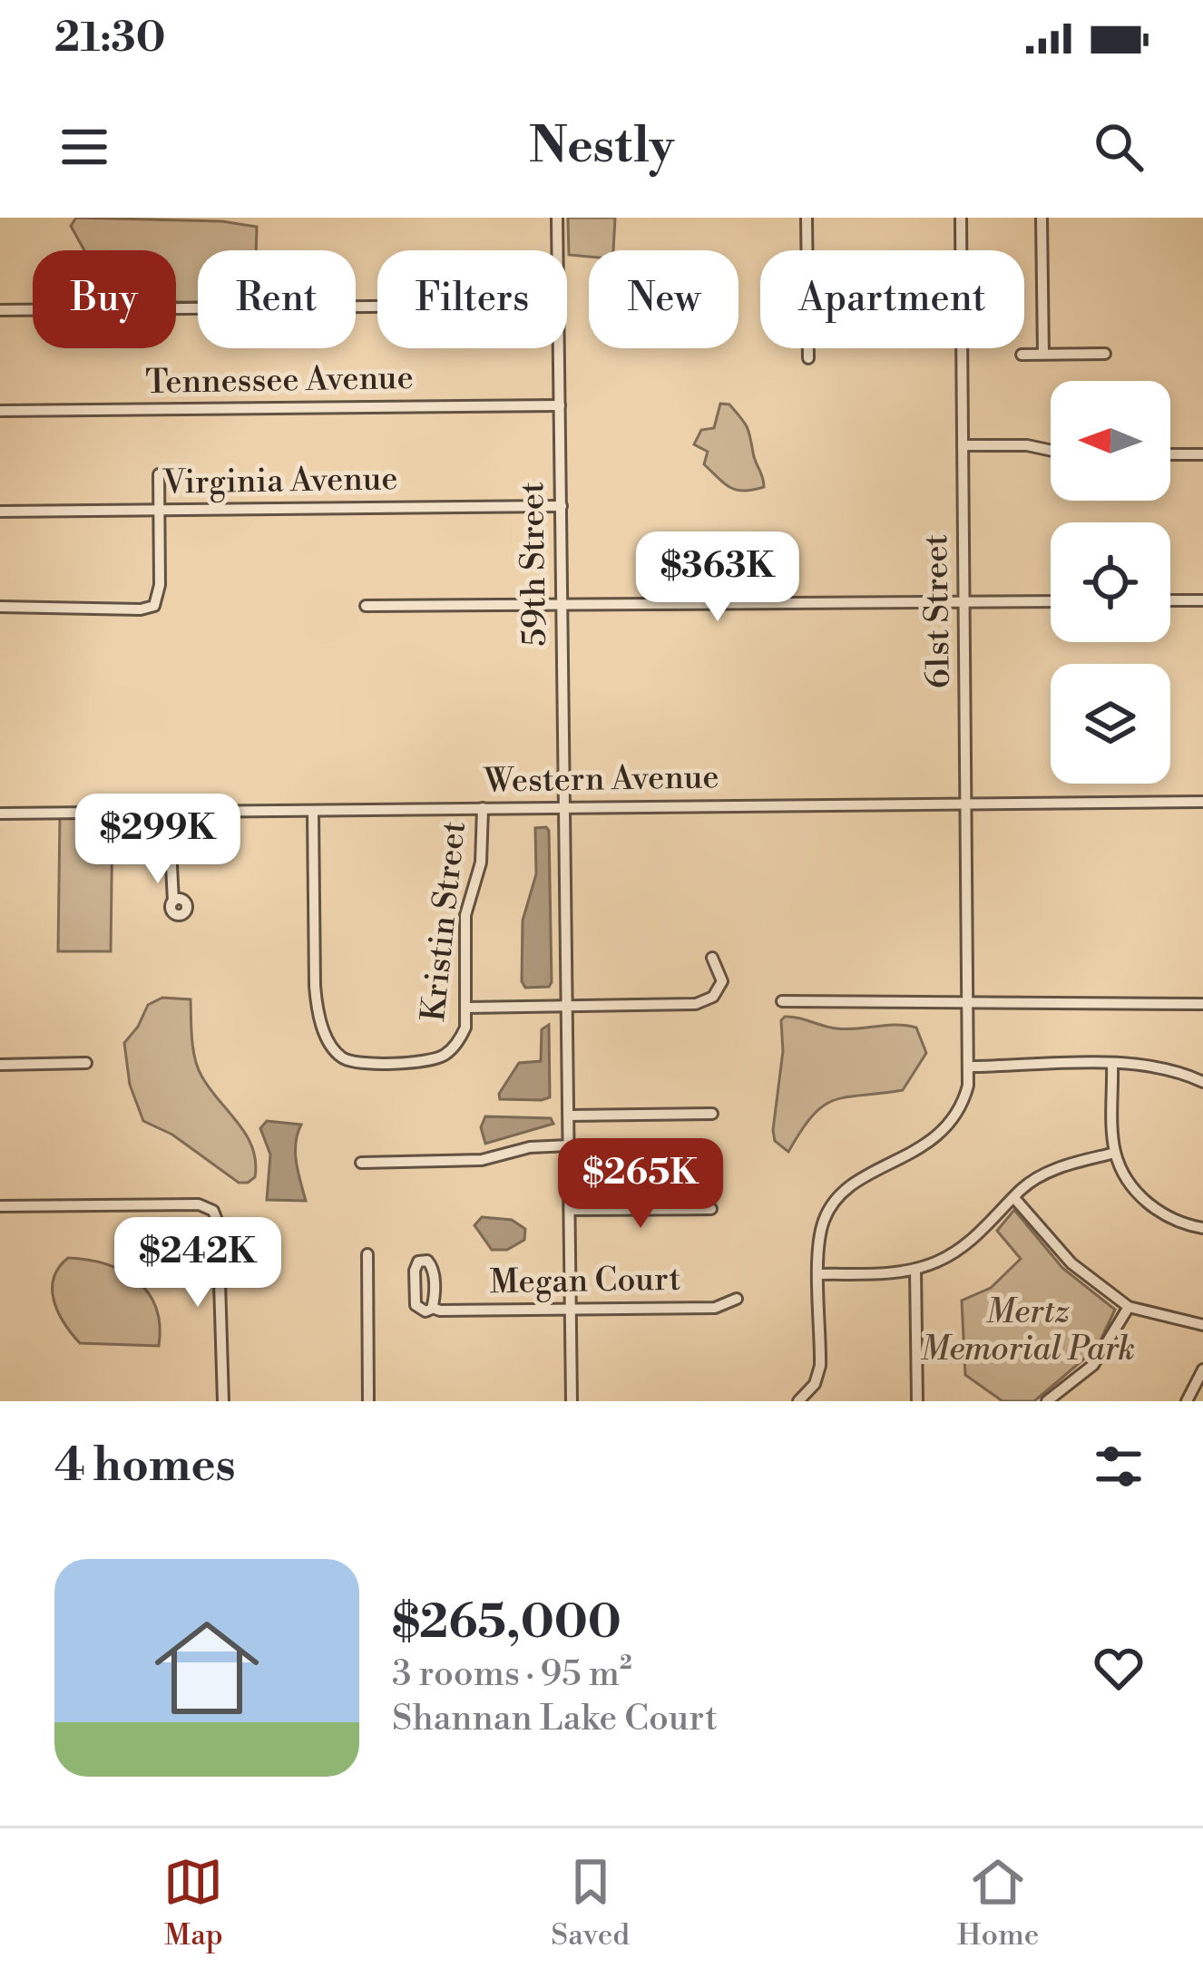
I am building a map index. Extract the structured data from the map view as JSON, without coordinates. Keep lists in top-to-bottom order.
{
  "streets": {
    "street": [
      "Tennessee Avenue",
      "Virginia Avenue",
      "59th Street",
      "61st Street",
      "Western Avenue",
      "Kristin Street",
      "Megan Court"
    ]
  },
  "crossings": [
    ["Tennessee Avenue", "59th Street"],
    ["Virginia Avenue", "59th Street"],
    ["59th Street", "Western Avenue"],
    ["59th Street", "Megan Court"],
    ["61st Street", "Western Avenue"],
    ["Western Avenue", "Kristin Street"]
  ],
  "parks": ["Mertz Memorial Park"],
  "north": "left",
  "page": {
    "status": "21:30",
    "header": "Nestly",
    "chip": [
      "Buy",
      "Rent",
      "Filters",
      "New",
      "Apartment"
    ],
    "price": [
      "$363K",
      "$299K",
      "$265K",
      "$242K"
    ],
    "heading": "4 homes",
    "list": [
      {
        "name": "$265,000",
        "note": "3 rooms · 95 m² · Shannan Lake Court"
      }
    ],
    "tabs": ["Map", "Saved", "Home"]
  }
}
